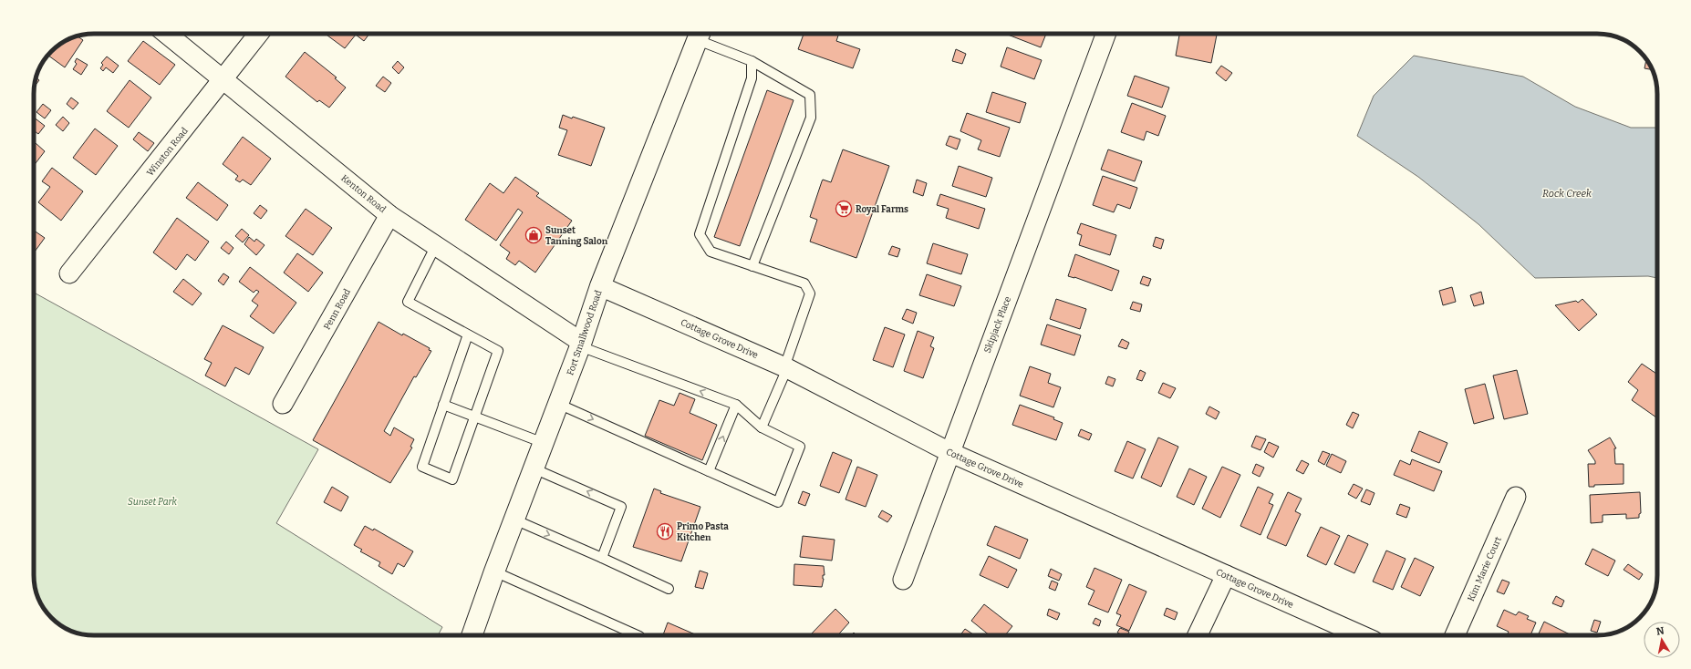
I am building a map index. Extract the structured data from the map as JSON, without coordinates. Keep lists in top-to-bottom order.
{
  "streets": {
    "main road": ["Fort Smallwood Road"],
    "street": [
      "Winston Road",
      "Kenton Road",
      "Penn Road",
      "Skipjack Place",
      "Cottage Grove Drive",
      "Kim Marie Court"
    ]
  },
  "crossings": [
    ["Winston Road", "Kenton Road"],
    ["Kenton Road", "Penn Road"],
    ["Kenton Road", "Fort Smallwood Road"],
    ["Skipjack Place", "Cottage Grove Drive"],
    ["Fort Smallwood Road", "Cottage Grove Drive"]
  ],
  "water": ["Rock Creek"],
  "parks": ["Sunset Park"],
  "places": {
    "supermarket": ["Royal Farms"],
    "shop": ["Sunset Tanning Salon"],
    "restaurant": ["Primo Pasta Kitchen"]
  },
  "north": "top"
}
